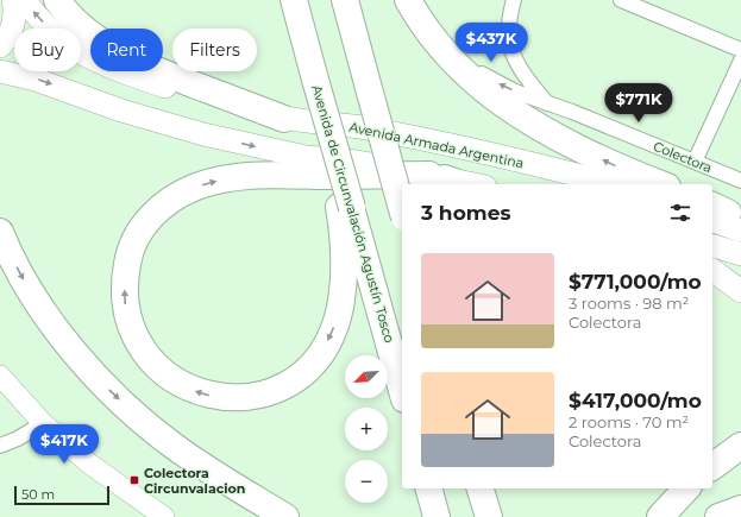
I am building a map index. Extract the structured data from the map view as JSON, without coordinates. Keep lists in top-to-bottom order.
{
  "streets": {
    "highway": ["Avenida de Circunvalación Agustín Tosco"],
    "main road": ["Avenida Armada Argentina"],
    "street": ["Colectora"]
  },
  "one_way": ["Colectora"],
  "places": {
    "transit": ["Colectora Circunvalacion"]
  },
  "scale_bar": "50 m",
  "north": "bottom left",
  "page": {
    "price": ["$437K", "$771K", "$417K"],
    "chip": ["Buy", "Rent", "Filters"],
    "heading": "3 homes",
    "list": [
      {
        "name": "$771,000/mo",
        "note": "3 rooms · 98 m² · Colectora"
      },
      {
        "name": "$417,000/mo",
        "note": "2 rooms · 70 m² · Colectora"
      }
    ],
    "map_buttons": ["+", "−"],
    "scale": "50 m"
  }
}
